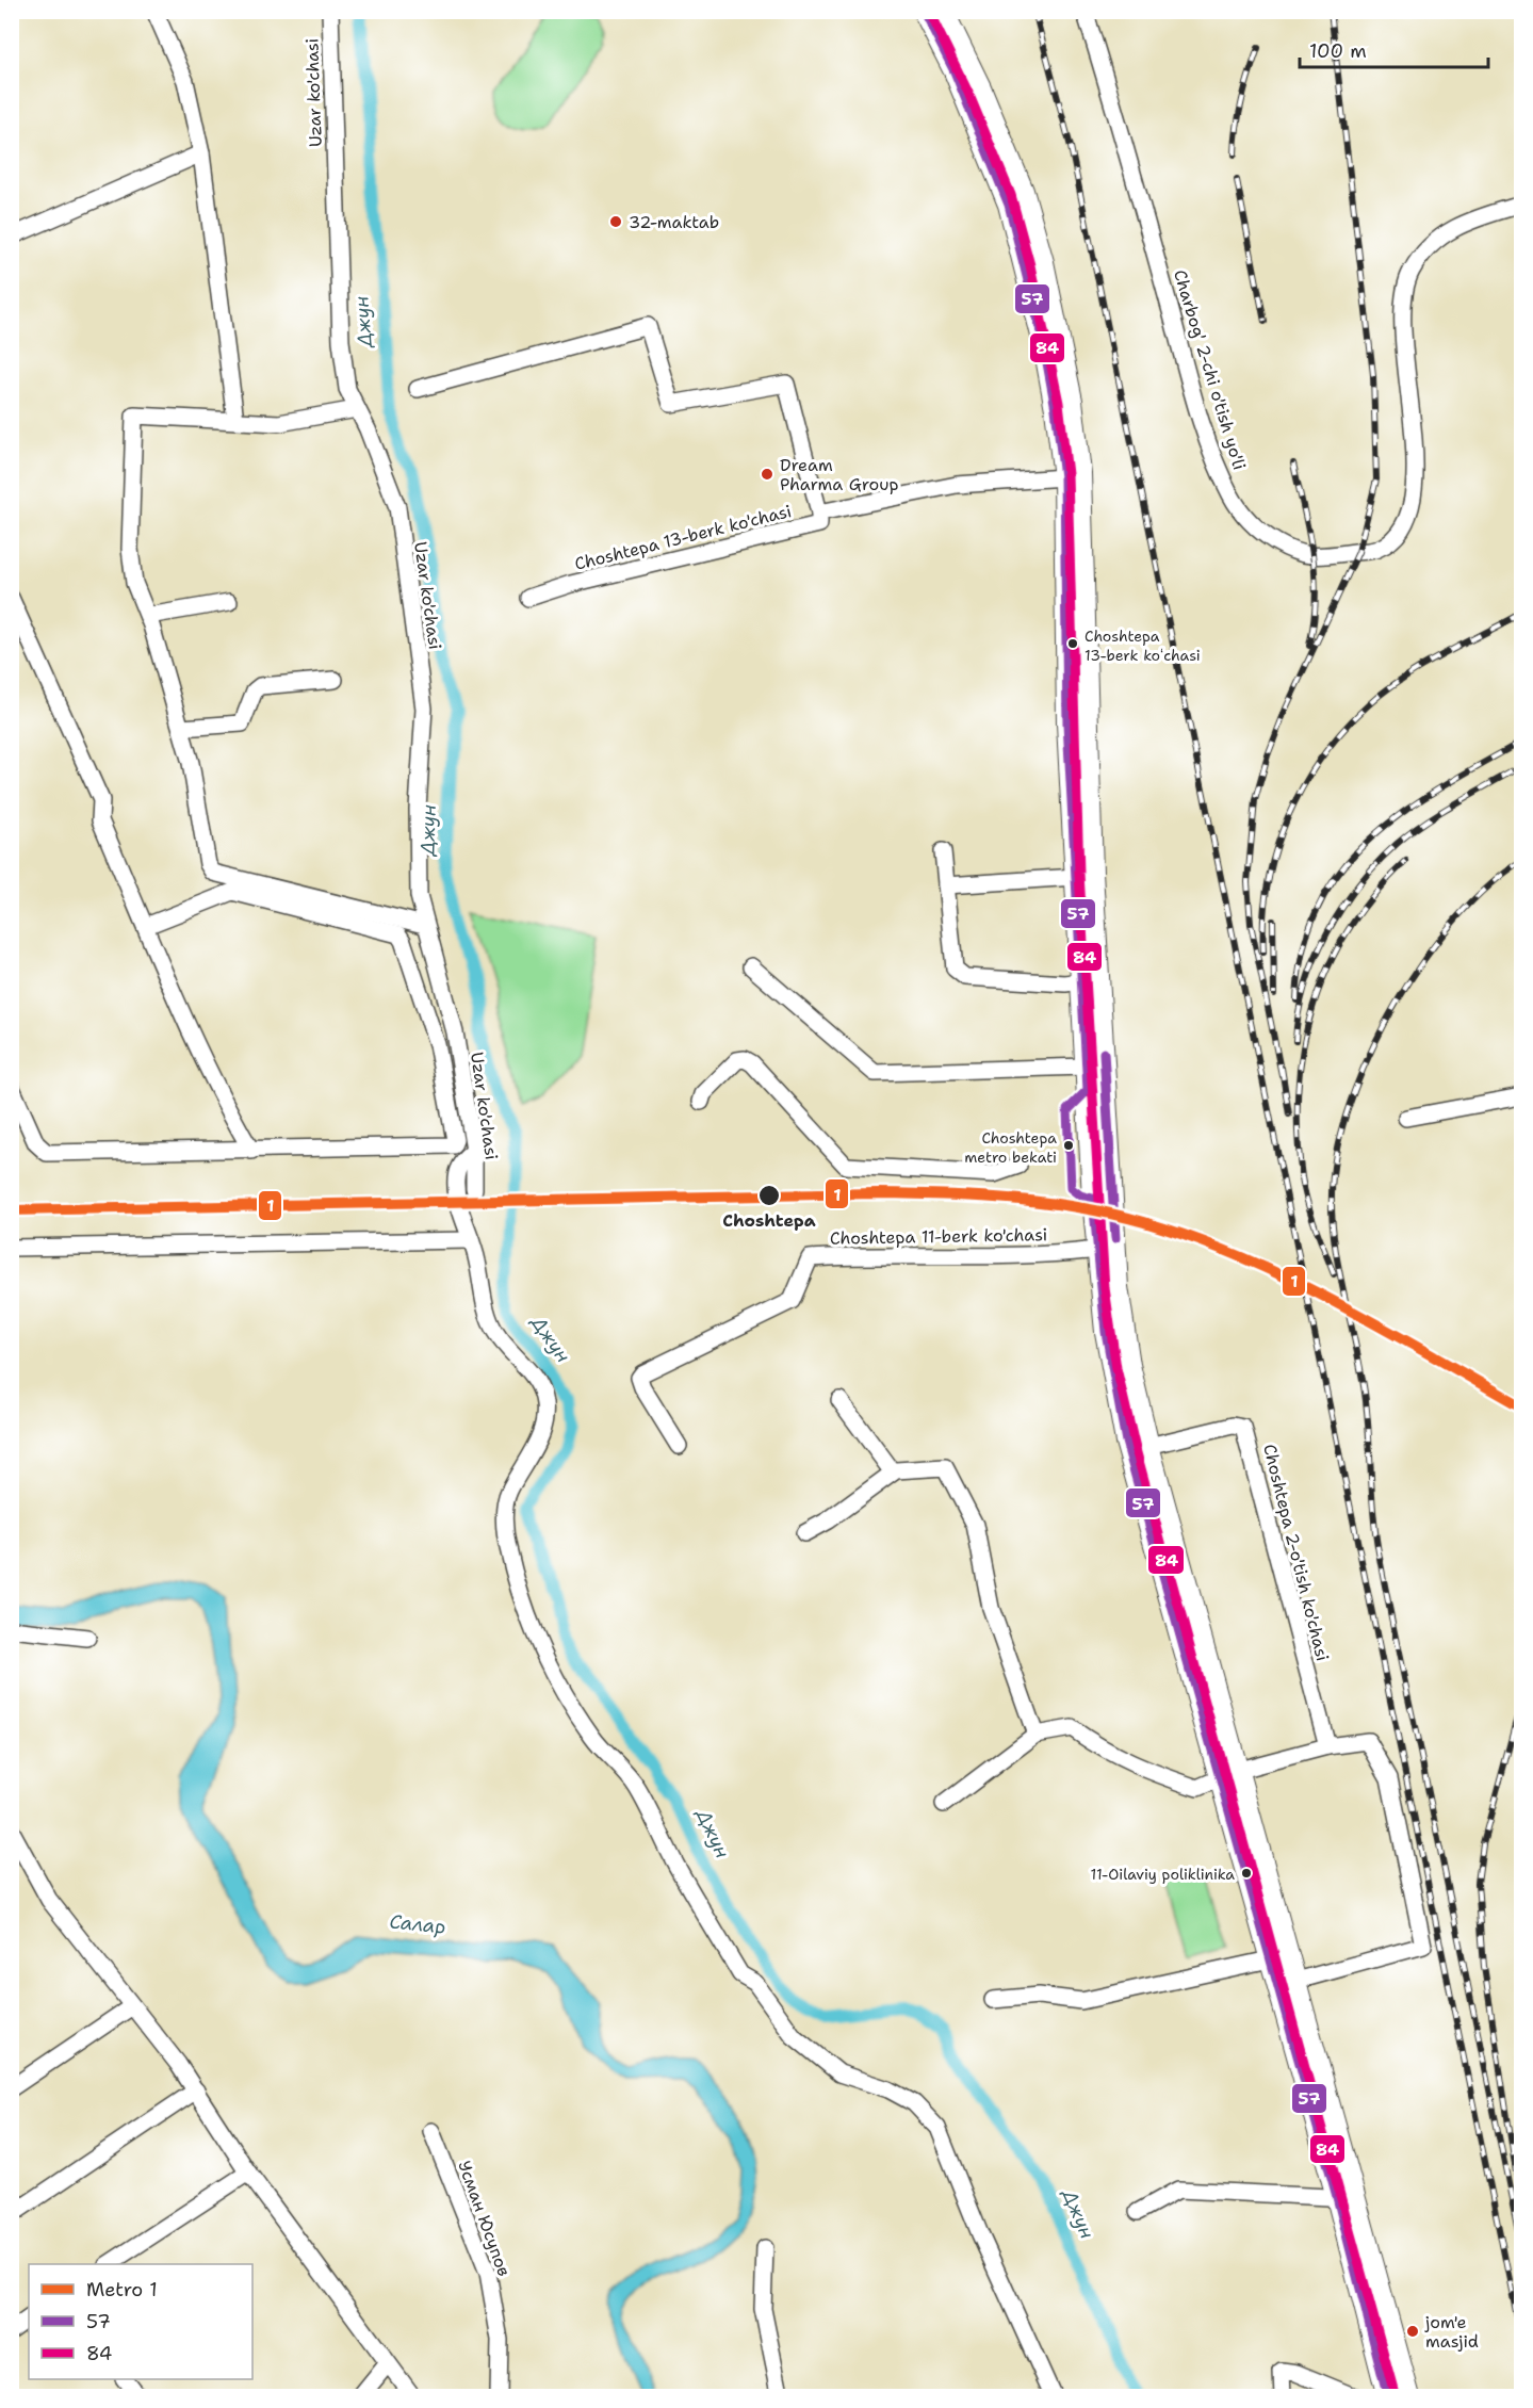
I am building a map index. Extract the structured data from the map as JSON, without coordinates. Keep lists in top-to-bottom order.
{
  "streets": {
    "street": [
      "Uzar ko'chasi",
      "Charbog' 2-chi o'tish yo'li",
      "Choshtepa 13-berk ko'chasi",
      "Choshtepa 11-berk ko'chasi",
      "Choshtepa 2-o'tish ko'chasi",
      "Усман Юсупов"
    ]
  },
  "water": ["Джун", "Салар"],
  "places": [
    "32-maktab",
    "Dream Pharma Group",
    "Choshtepa 13-berk koʻchasi",
    "Choshtepa metro bekati",
    "Choshtepa",
    "11-Oilaviy poliklinika",
    "jom'e masjid"
  ],
  "lines": ["transit line 57", "transit line 84", "metro line 1"],
  "legend": ["Metro 1", "57", "84"],
  "scale_bar": "100 m"
}
